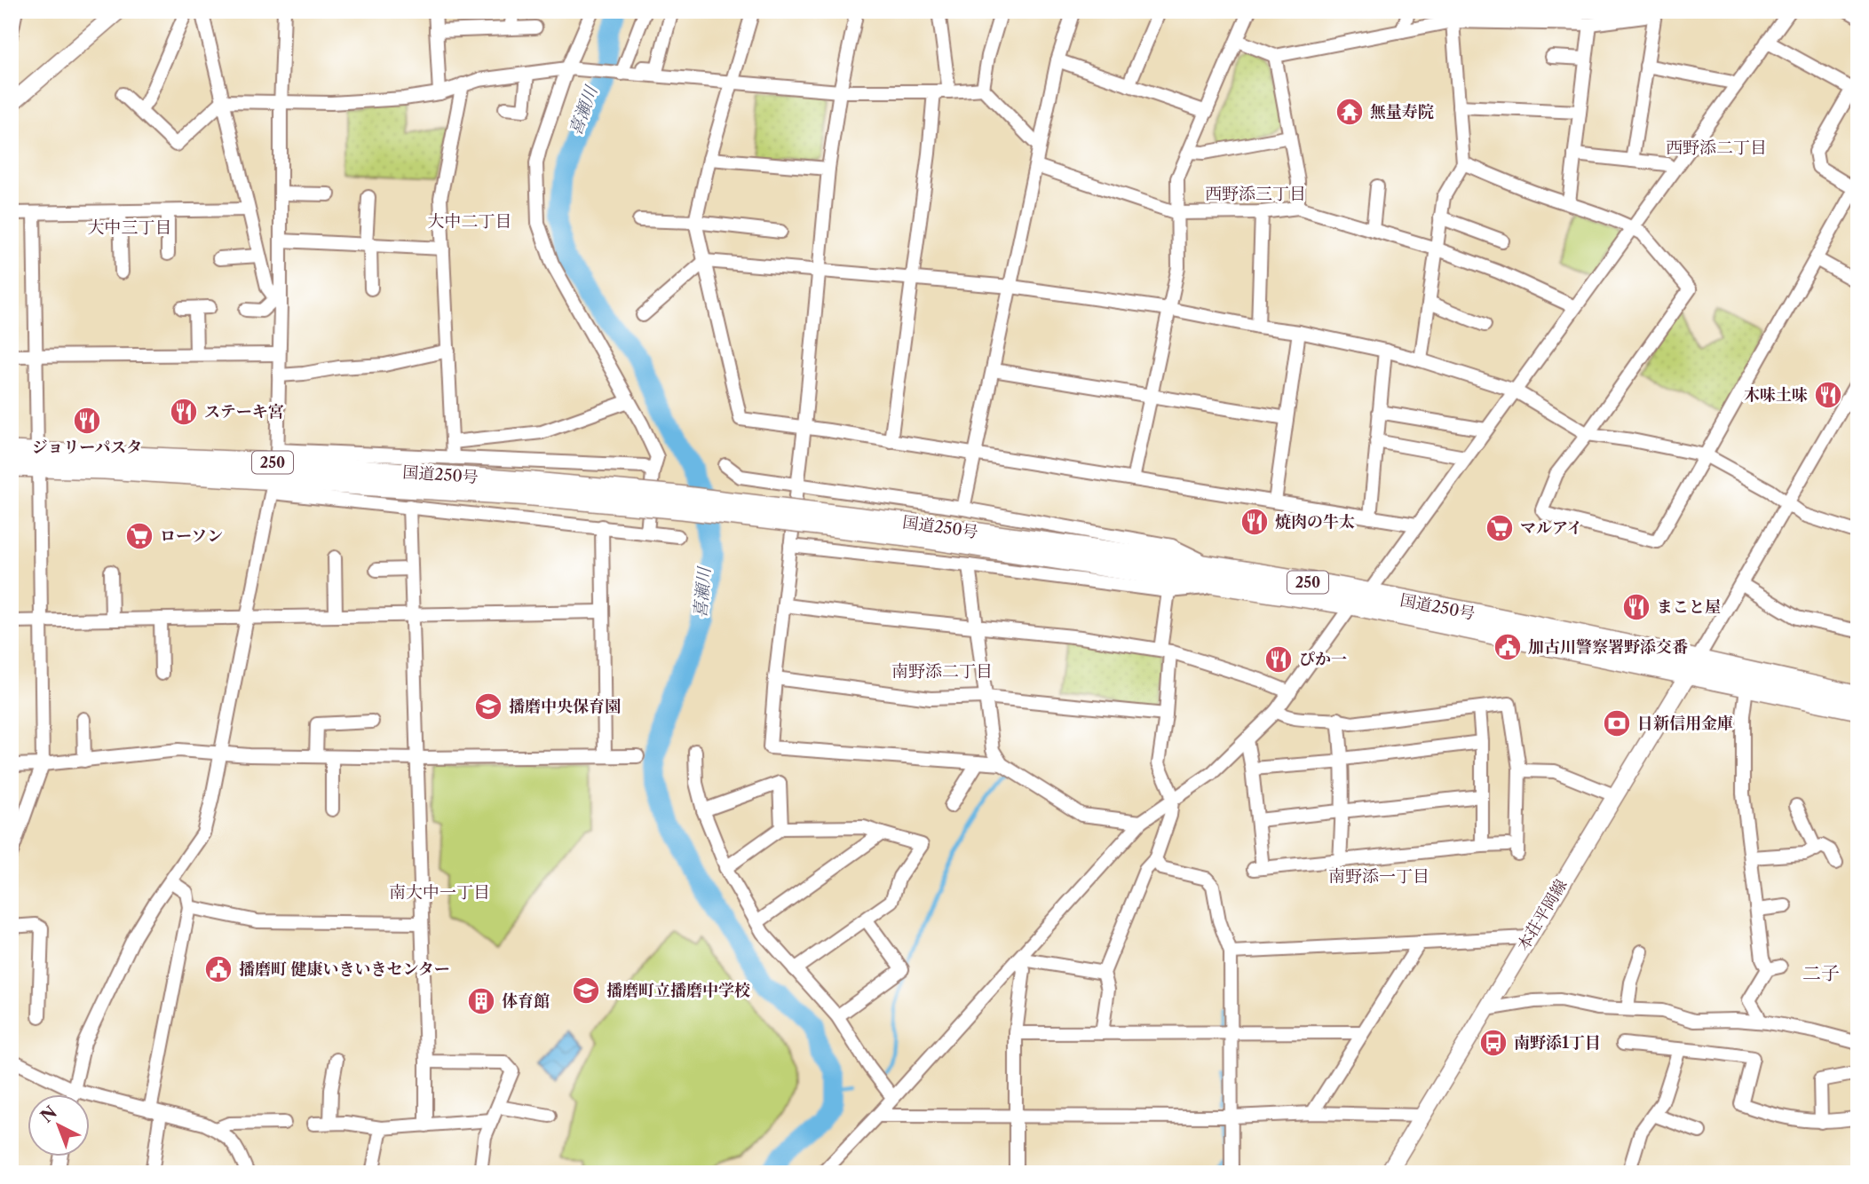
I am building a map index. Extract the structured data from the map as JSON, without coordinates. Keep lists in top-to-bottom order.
{
  "streets": {
    "highway": ["250", "国道250号"],
    "main road": ["本荘平岡線"]
  },
  "crossings": [
    ["国道250号", "本荘平岡線"]
  ],
  "districts": [
    "西野添二丁目",
    "西野添三丁目",
    "大中二丁目",
    "大中三丁目",
    "南野添二丁目",
    "南野添一丁目",
    "南大中一丁目",
    "二子"
  ],
  "water": ["喜瀬川"],
  "places": {
    "temple": ["無量寿院"],
    "restaurant": [
      "木味土味",
      "ステーキ宮",
      "ジョリーパスタ",
      "焼肉の牛太",
      "まこと屋",
      "ぴか一"
    ],
    "supermarket": ["マルアイ", "ローソン"],
    "public building": ["加古川警察署野添交番", "播磨町 健康いきいきセンター"],
    "school or university": ["播磨中央保育園", "播磨町立播磨中学校"],
    "bank": ["日新信用金庫"],
    "building": ["体育館"],
    "bus stop": ["南野添1丁目"]
  },
  "north": "top left"
}
